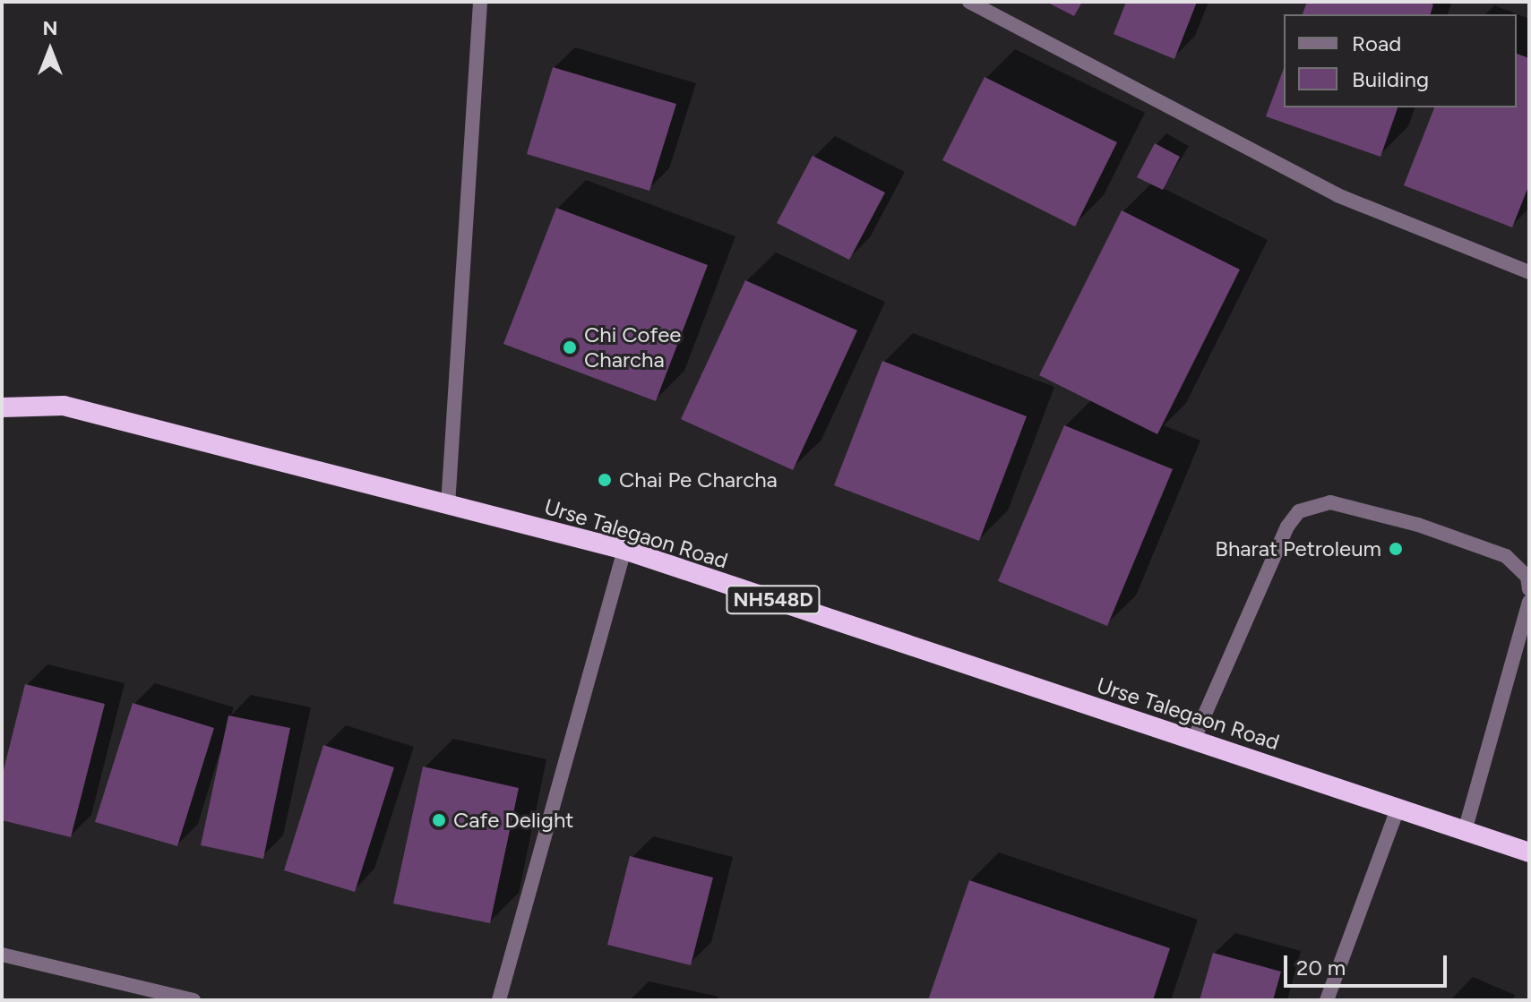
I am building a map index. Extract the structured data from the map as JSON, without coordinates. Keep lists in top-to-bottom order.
{
  "streets": {
    "highway": ["Urse Talegaon Road", "NH548D"]
  },
  "places": [
    "Chi Cofee Charcha",
    "Chai Pe Charcha",
    "Bharat Petroleum",
    "Cafe Delight"
  ],
  "legend": ["Road", "Building"],
  "scale_bar": "20 m",
  "north": "top"
}
